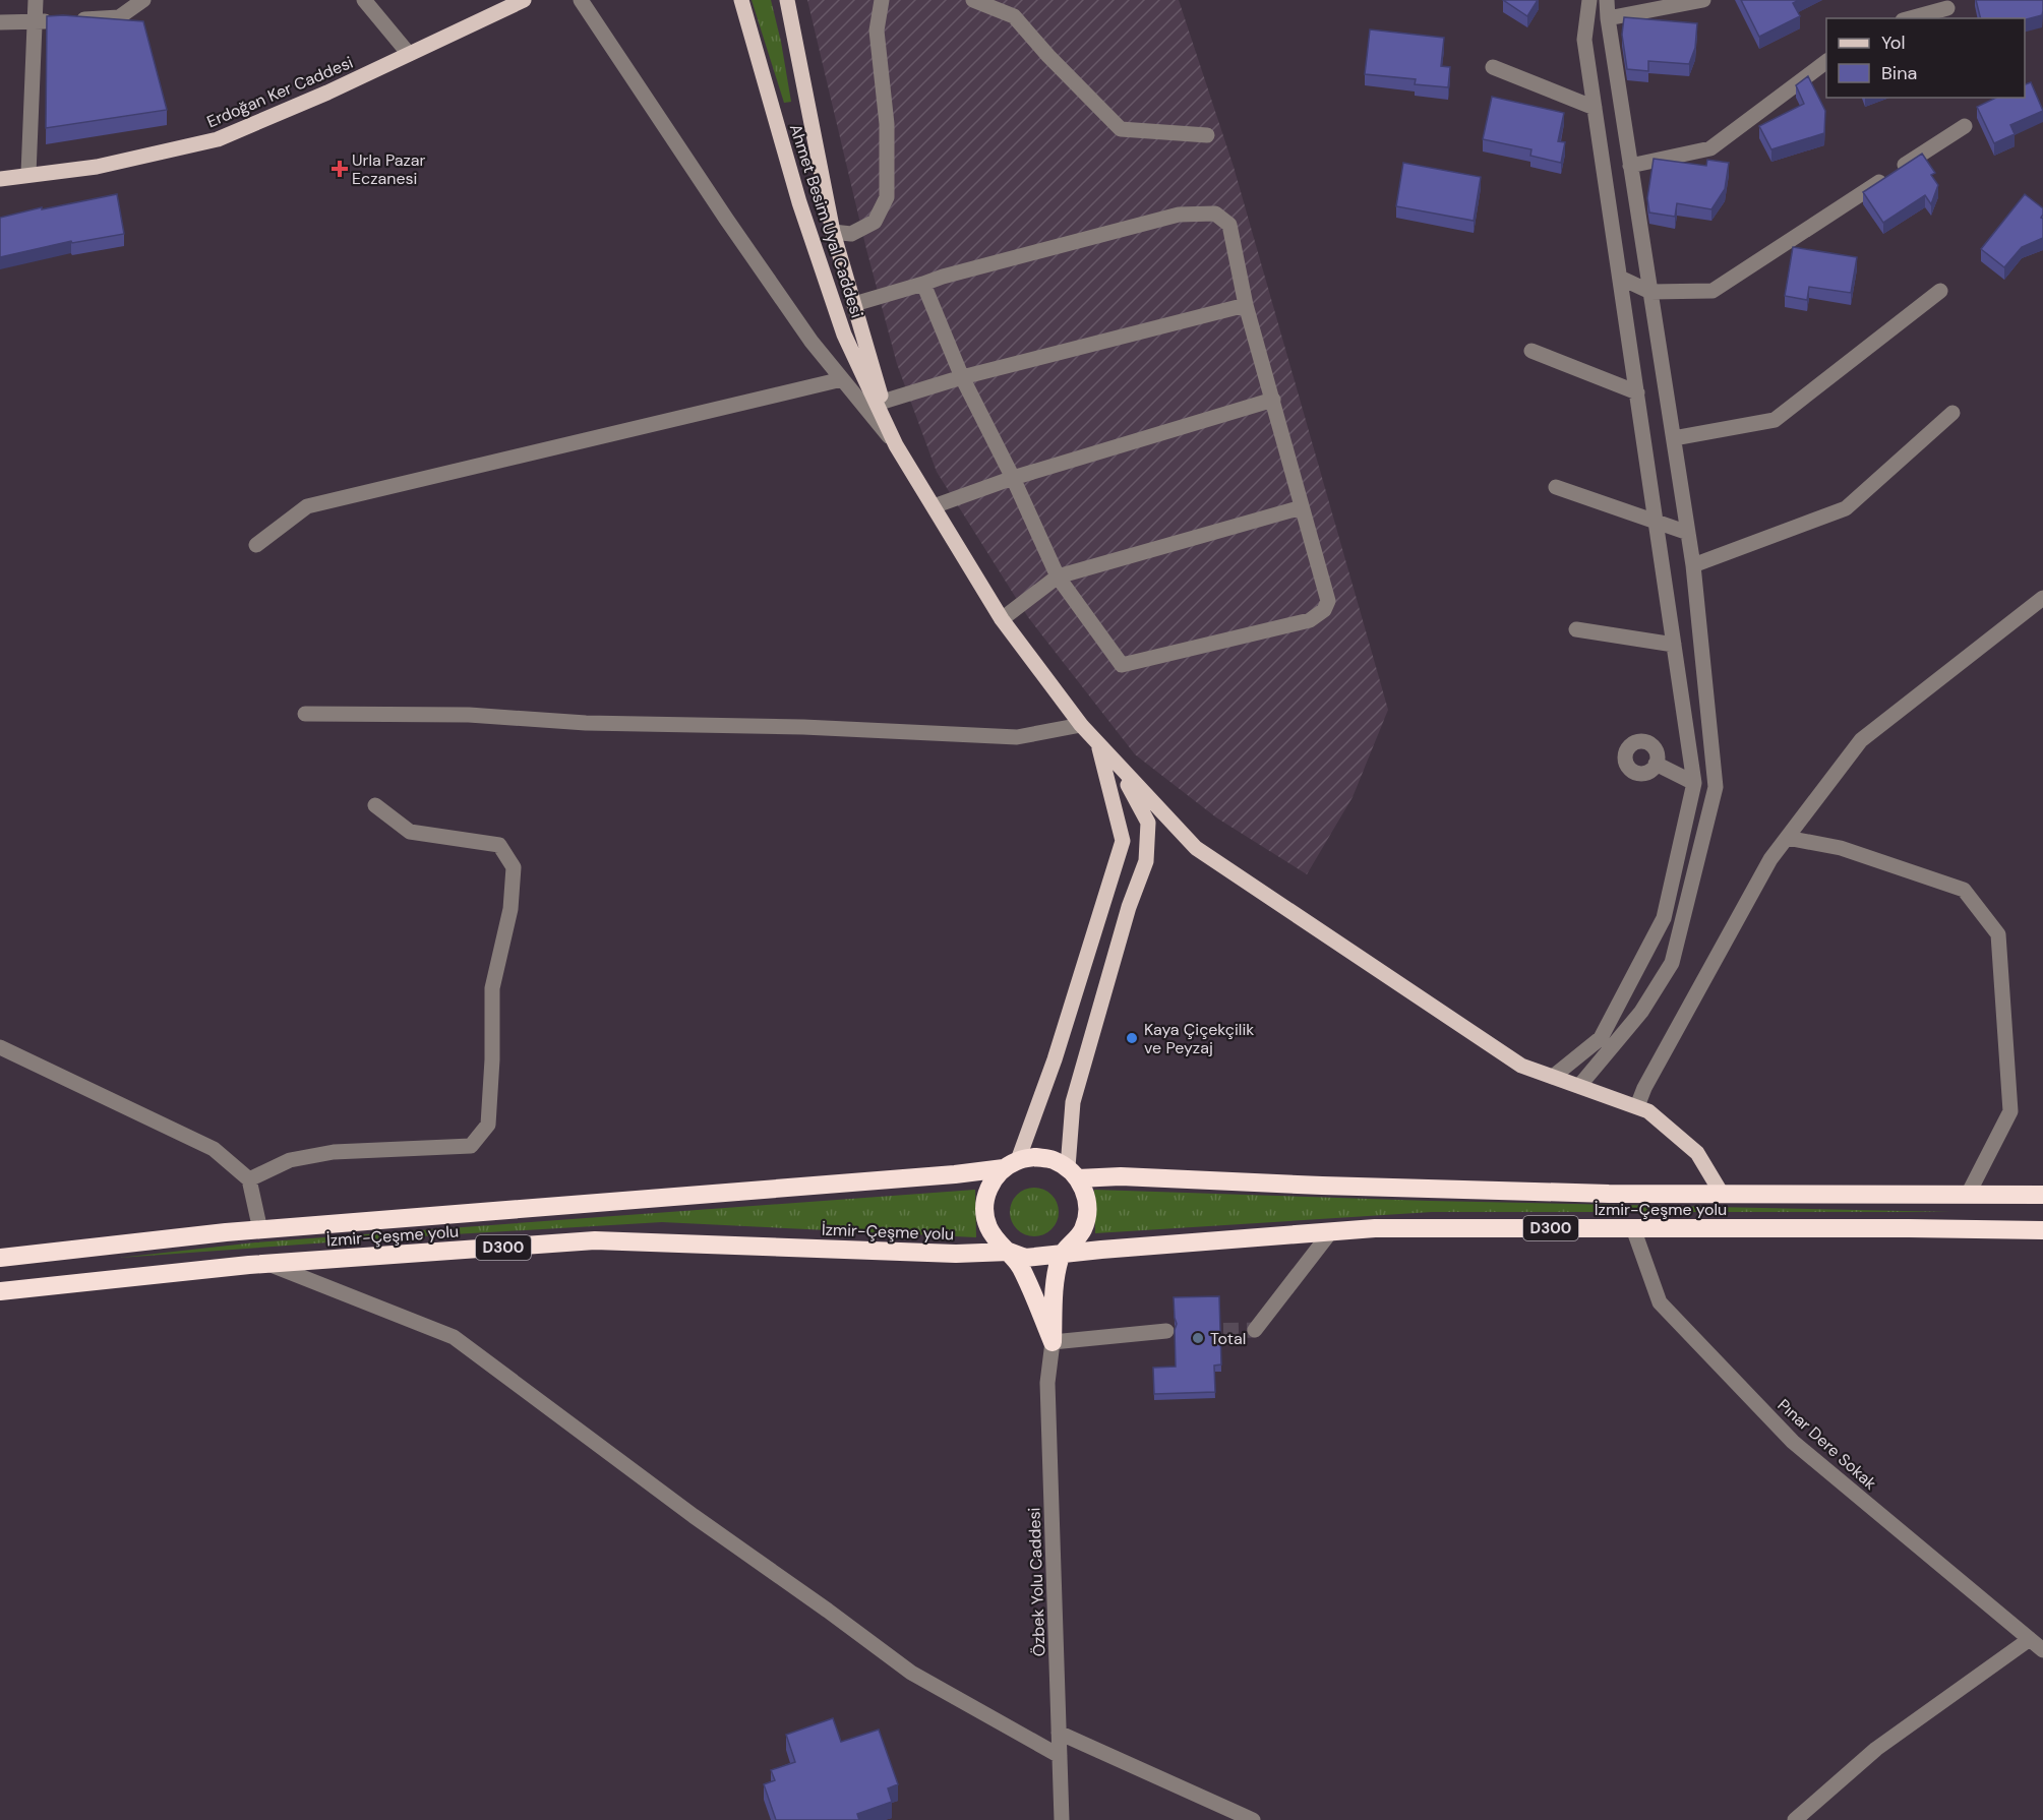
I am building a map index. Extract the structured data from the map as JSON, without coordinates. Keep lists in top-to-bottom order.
{
  "streets": {
    "highway": ["İzmir-Çeşme yolu", "D300"],
    "main road": ["Erdoğan Ker Caddesi", "Ahmet Besim Uyal Caddesi"],
    "street": ["Pınar Dere Sokak", "Özbek Yolu Caddesi"]
  },
  "crossings": [
    ["İzmir-Çeşme yolu", "D300"],
    ["İzmir-Çeşme yolu", "Pınar Dere Sokak"]
  ],
  "places": {
    "health": ["Urla Pazar Eczanesi"],
    "other": ["Kaya Çiçekçilik ve Peyzaj", "Total"]
  },
  "legend": ["Yol", "Bina"]
}
